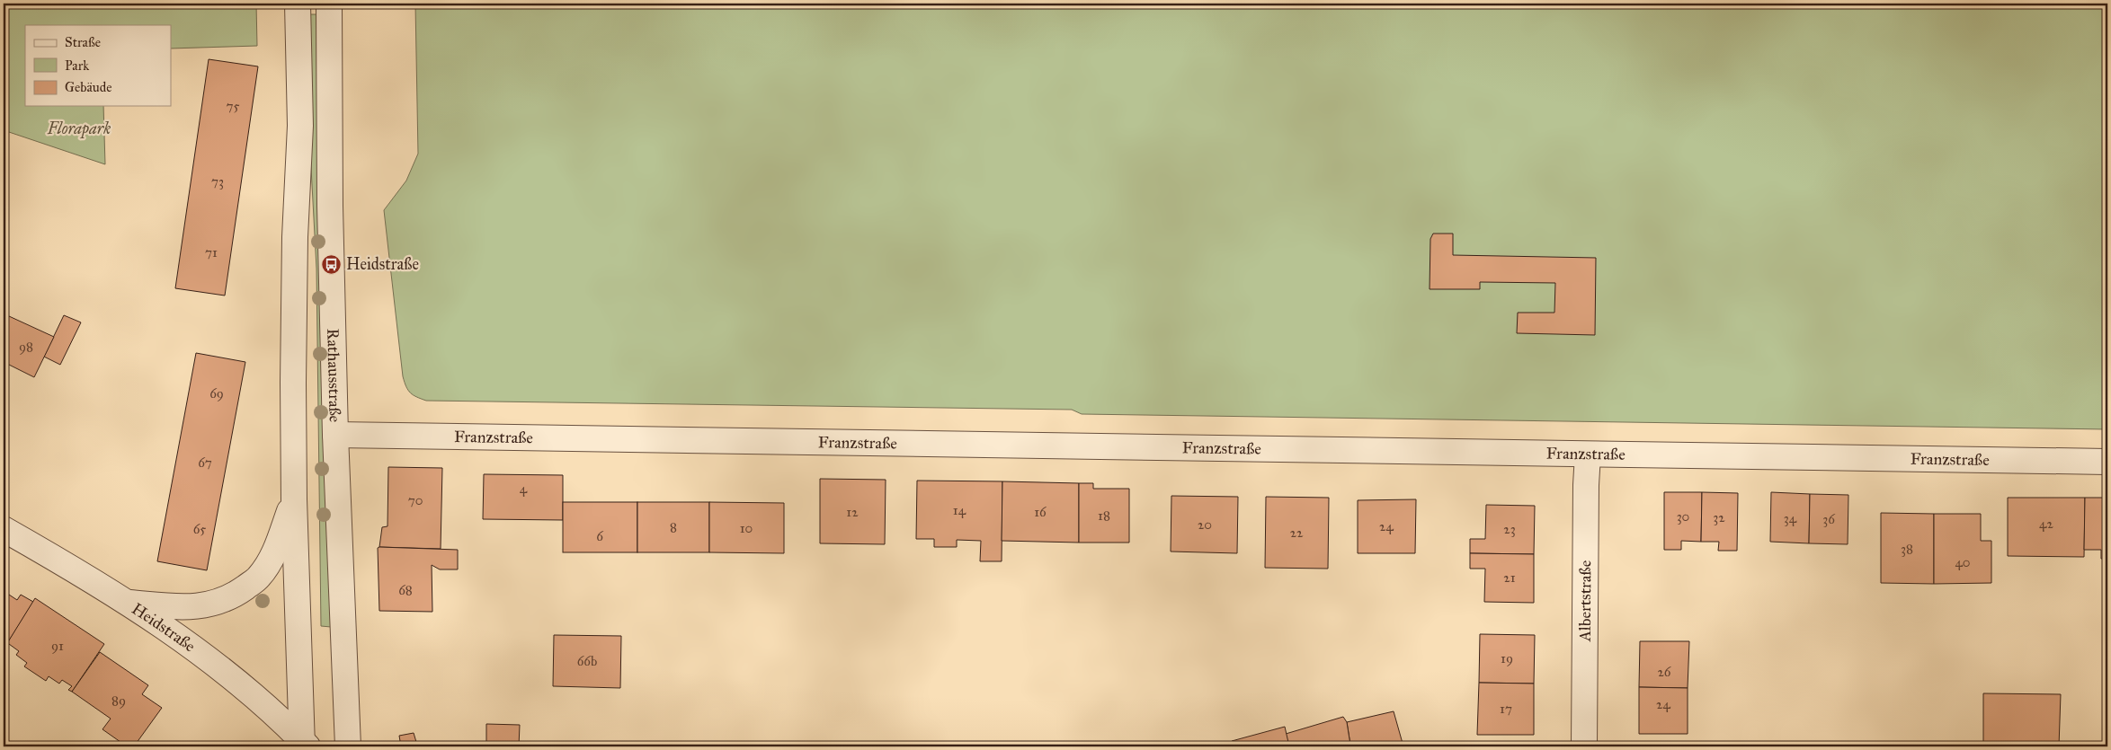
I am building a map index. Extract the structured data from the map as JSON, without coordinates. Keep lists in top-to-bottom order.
{
  "streets": {
    "street": [
      "Rathausstraße",
      "Franzstraße",
      "Albertstraße",
      "Heidstraße"
    ]
  },
  "crossings": [
    ["Rathausstraße", "Franzstraße"],
    ["Franzstraße", "Albertstraße"]
  ],
  "parks": ["Florapark"],
  "places": {
    "bus stop": ["Heidstraße"]
  },
  "house_numbers": [
    "75",
    "73",
    "71",
    "98",
    "69",
    "67",
    "4",
    "70",
    "14",
    "12",
    "16",
    "18",
    "30",
    "32",
    "34",
    "36",
    "42",
    "20",
    "24",
    "8",
    "10",
    "65",
    "23",
    "22",
    "6",
    "38",
    "40",
    "21",
    "68",
    "91",
    "19",
    "66b",
    "26",
    "89",
    "24",
    "17"
  ],
  "legend": ["Straße", "Park", "Gebäude"]
}
